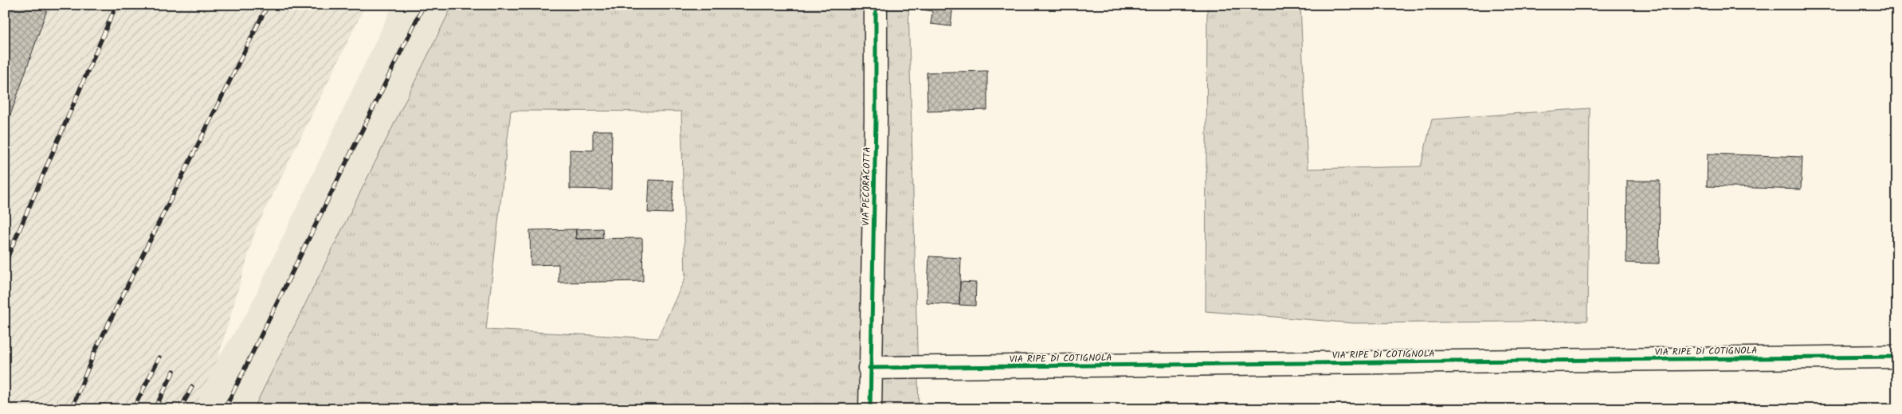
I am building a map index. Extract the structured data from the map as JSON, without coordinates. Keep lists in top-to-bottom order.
{
  "streets": {
    "street": ["VIA PECORACOTTA", "VIA RIPE DI COTIGNOLA"]
  },
  "crossings": [
    ["VIA PECORACOTTA", "VIA RIPE DI COTIGNOLA"]
  ]
}
